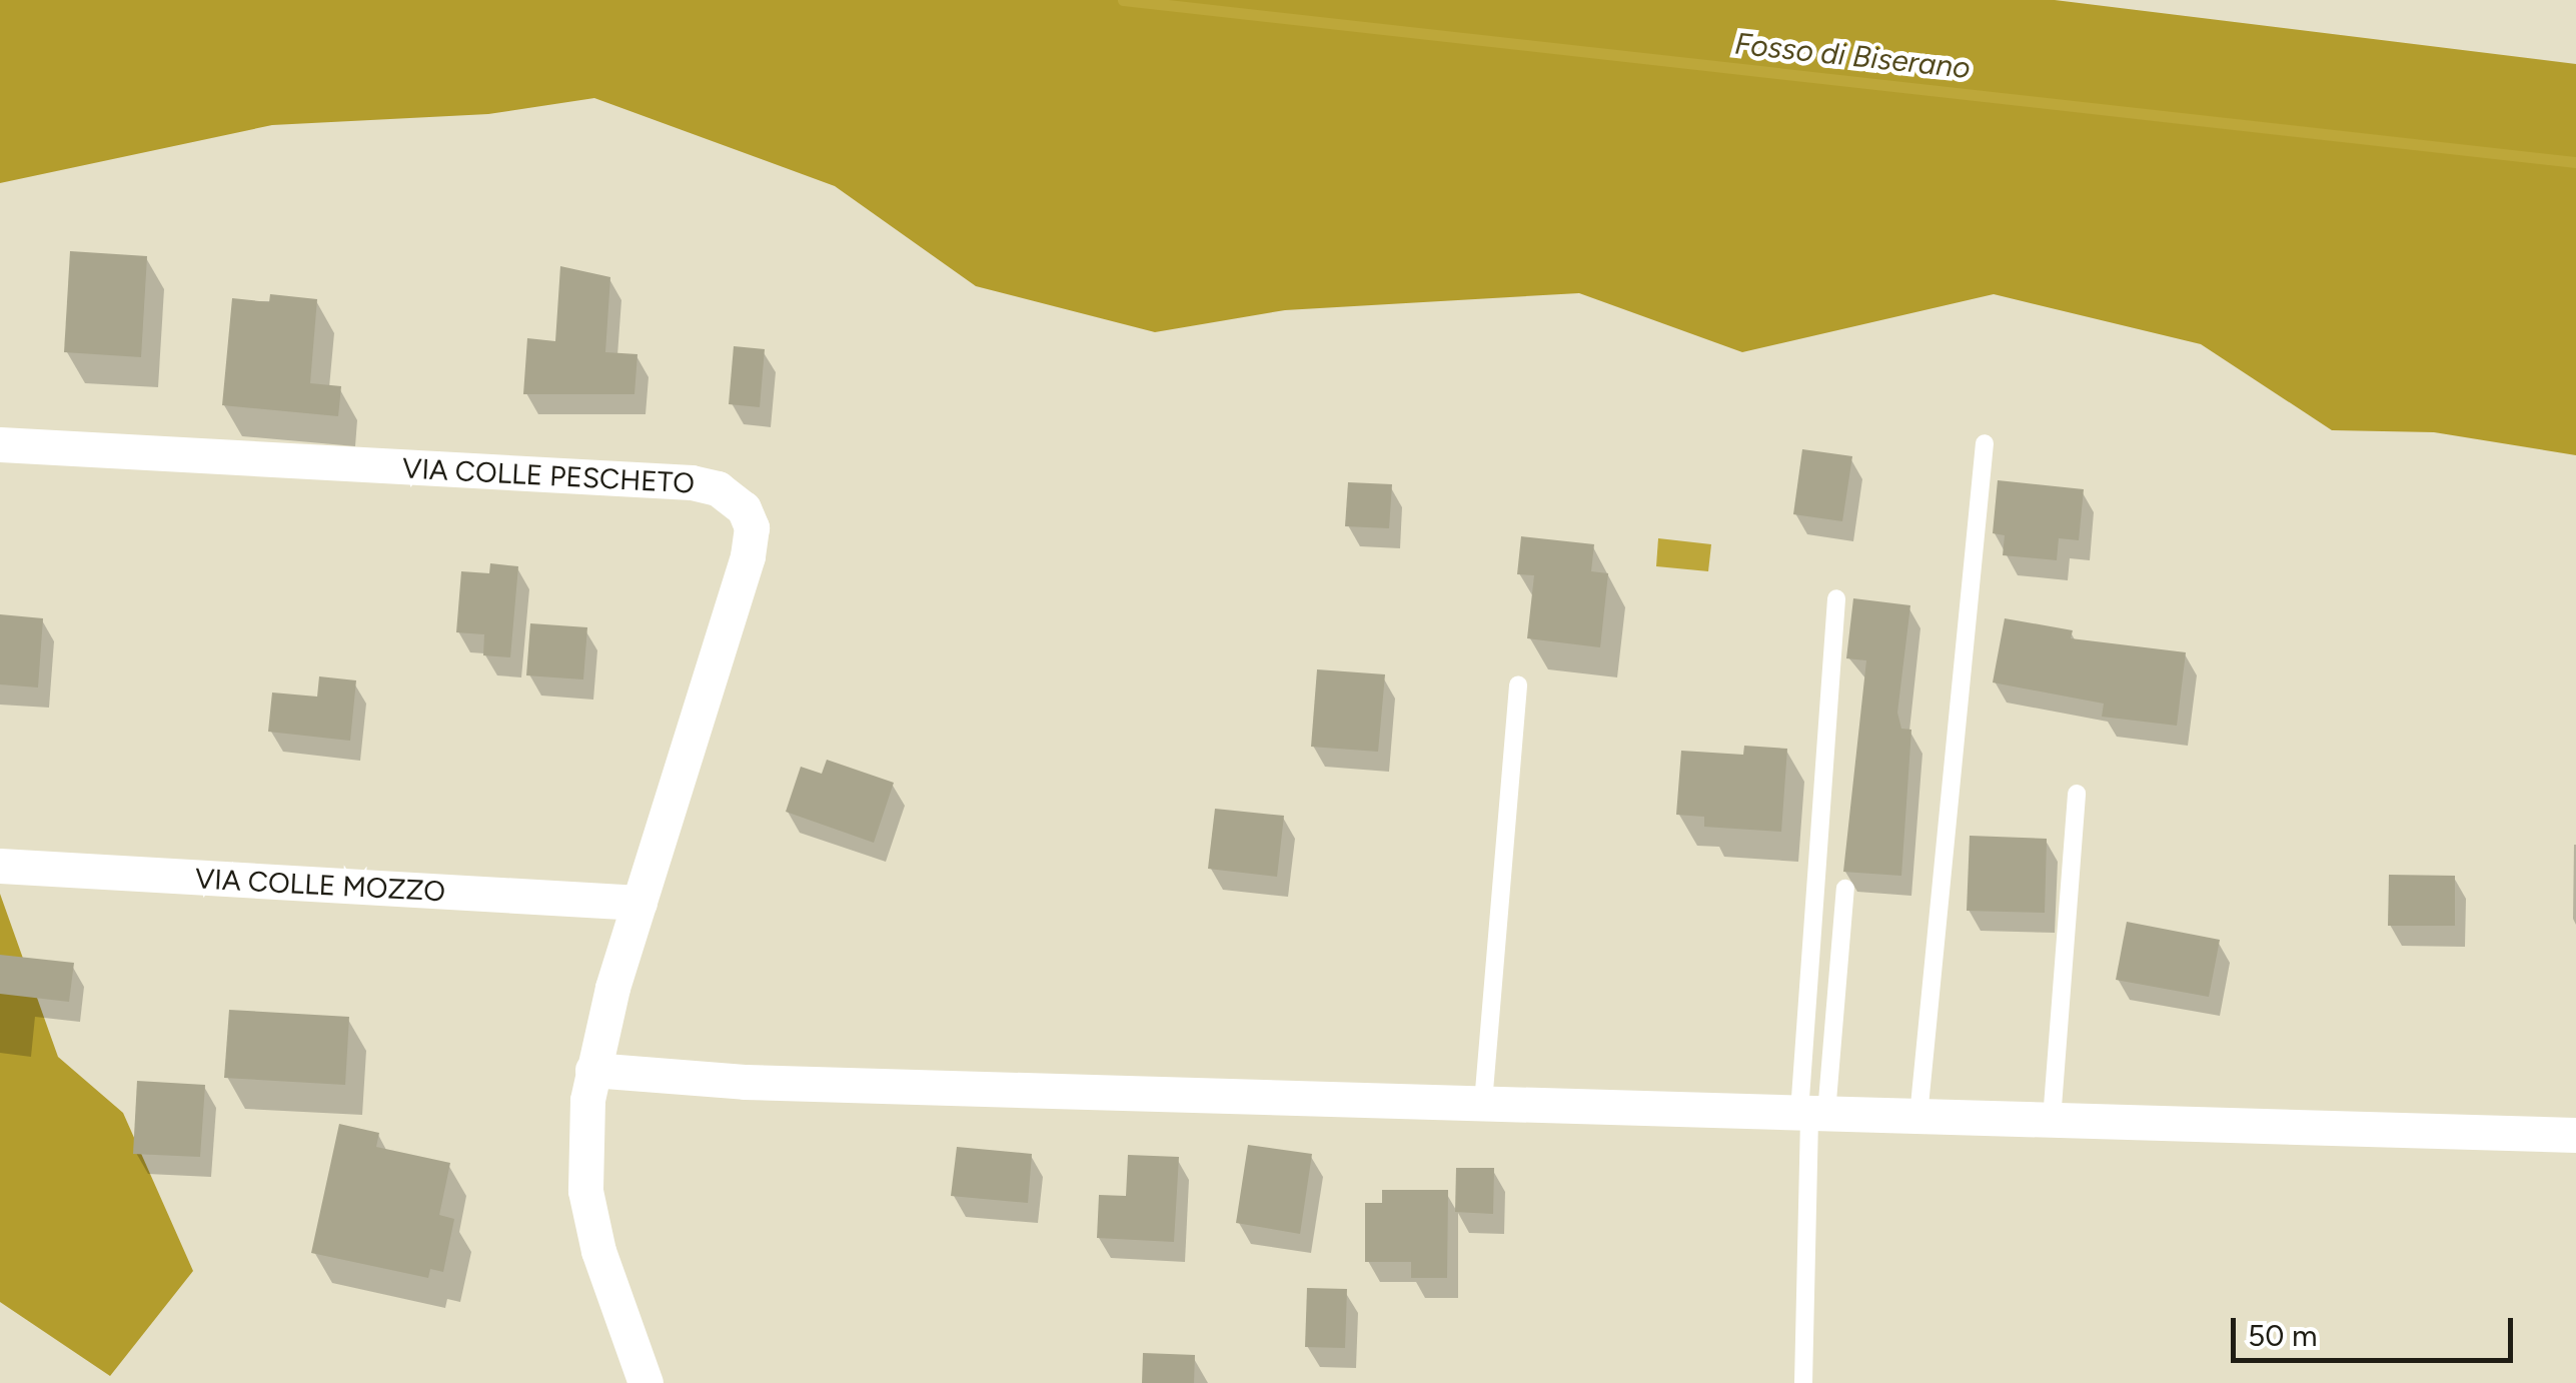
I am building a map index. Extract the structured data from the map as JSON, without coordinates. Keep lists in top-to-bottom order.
{
  "streets": {
    "street": ["VIA COLLE PESCHETO", "VIA COLLE MOZZO"]
  },
  "crossings": [
    ["VIA COLLE PESCHETO", "VIA COLLE MOZZO"]
  ],
  "water": ["Fosso di Biserano"],
  "scale_bar": "50 m"
}
